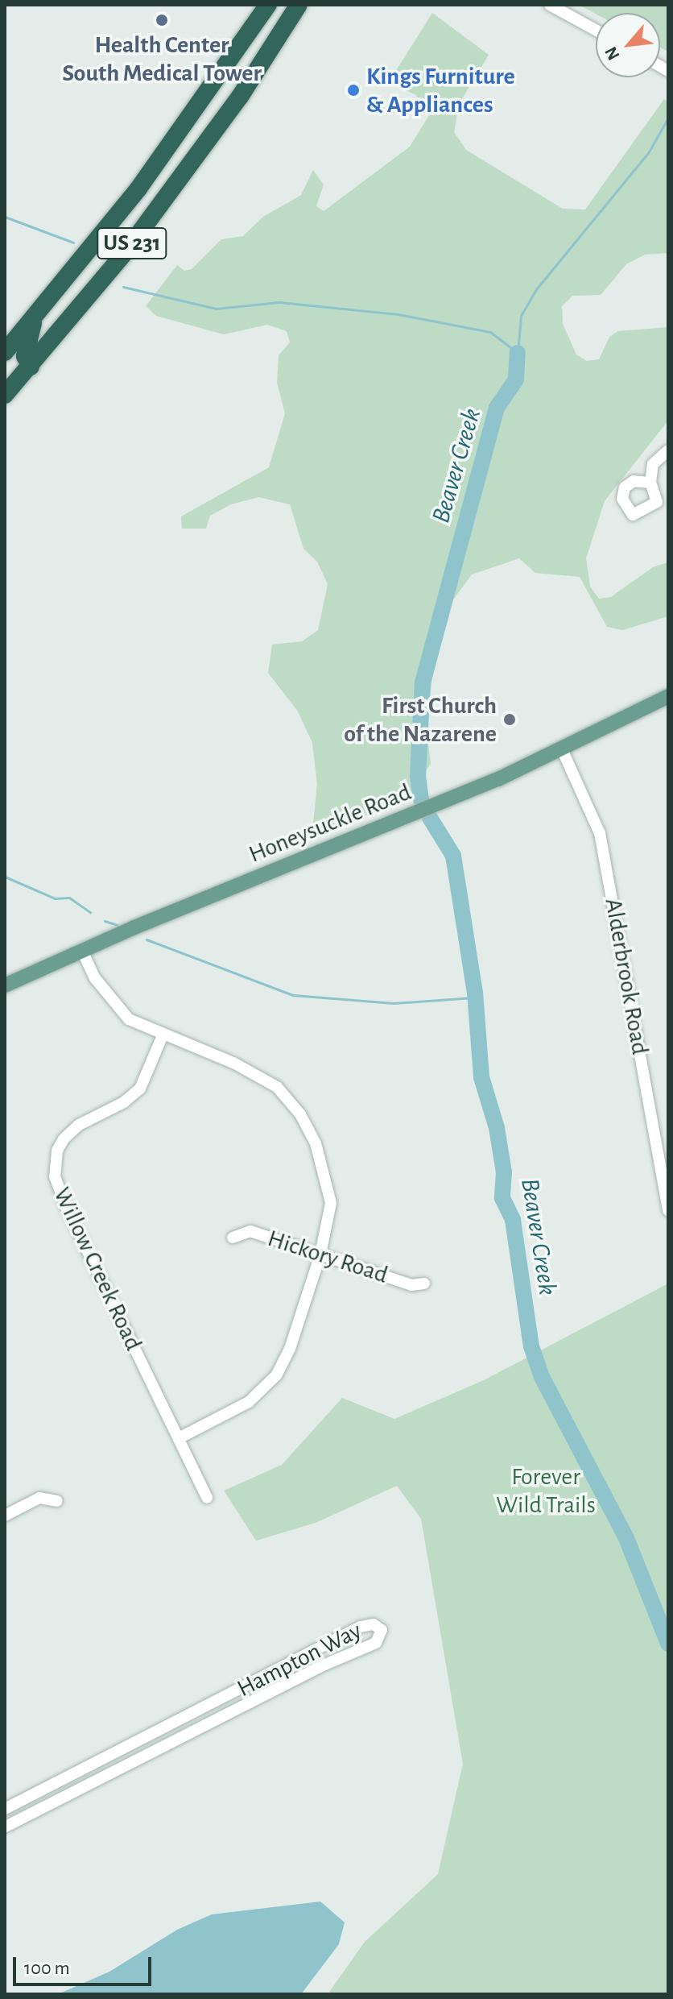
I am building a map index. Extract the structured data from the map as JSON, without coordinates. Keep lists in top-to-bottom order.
{
  "streets": {
    "highway": ["US 231"],
    "main road": ["Honeysuckle Road"],
    "street": [
      "Alderbrook Road",
      "Hickory Road",
      "Willow Creek Road",
      "Hampton Way"
    ]
  },
  "crossings": [
    ["Honeysuckle Road", "Alderbrook Road"]
  ],
  "water": ["Beaver Creek"],
  "parks": ["Forever Wild Trails"],
  "places": ["Health Center South Medical Tower", "Kings Furniture & Appliances", "First Church of the Nazarene"],
  "scale_bar": "100 m",
  "north": "bottom left"
}
